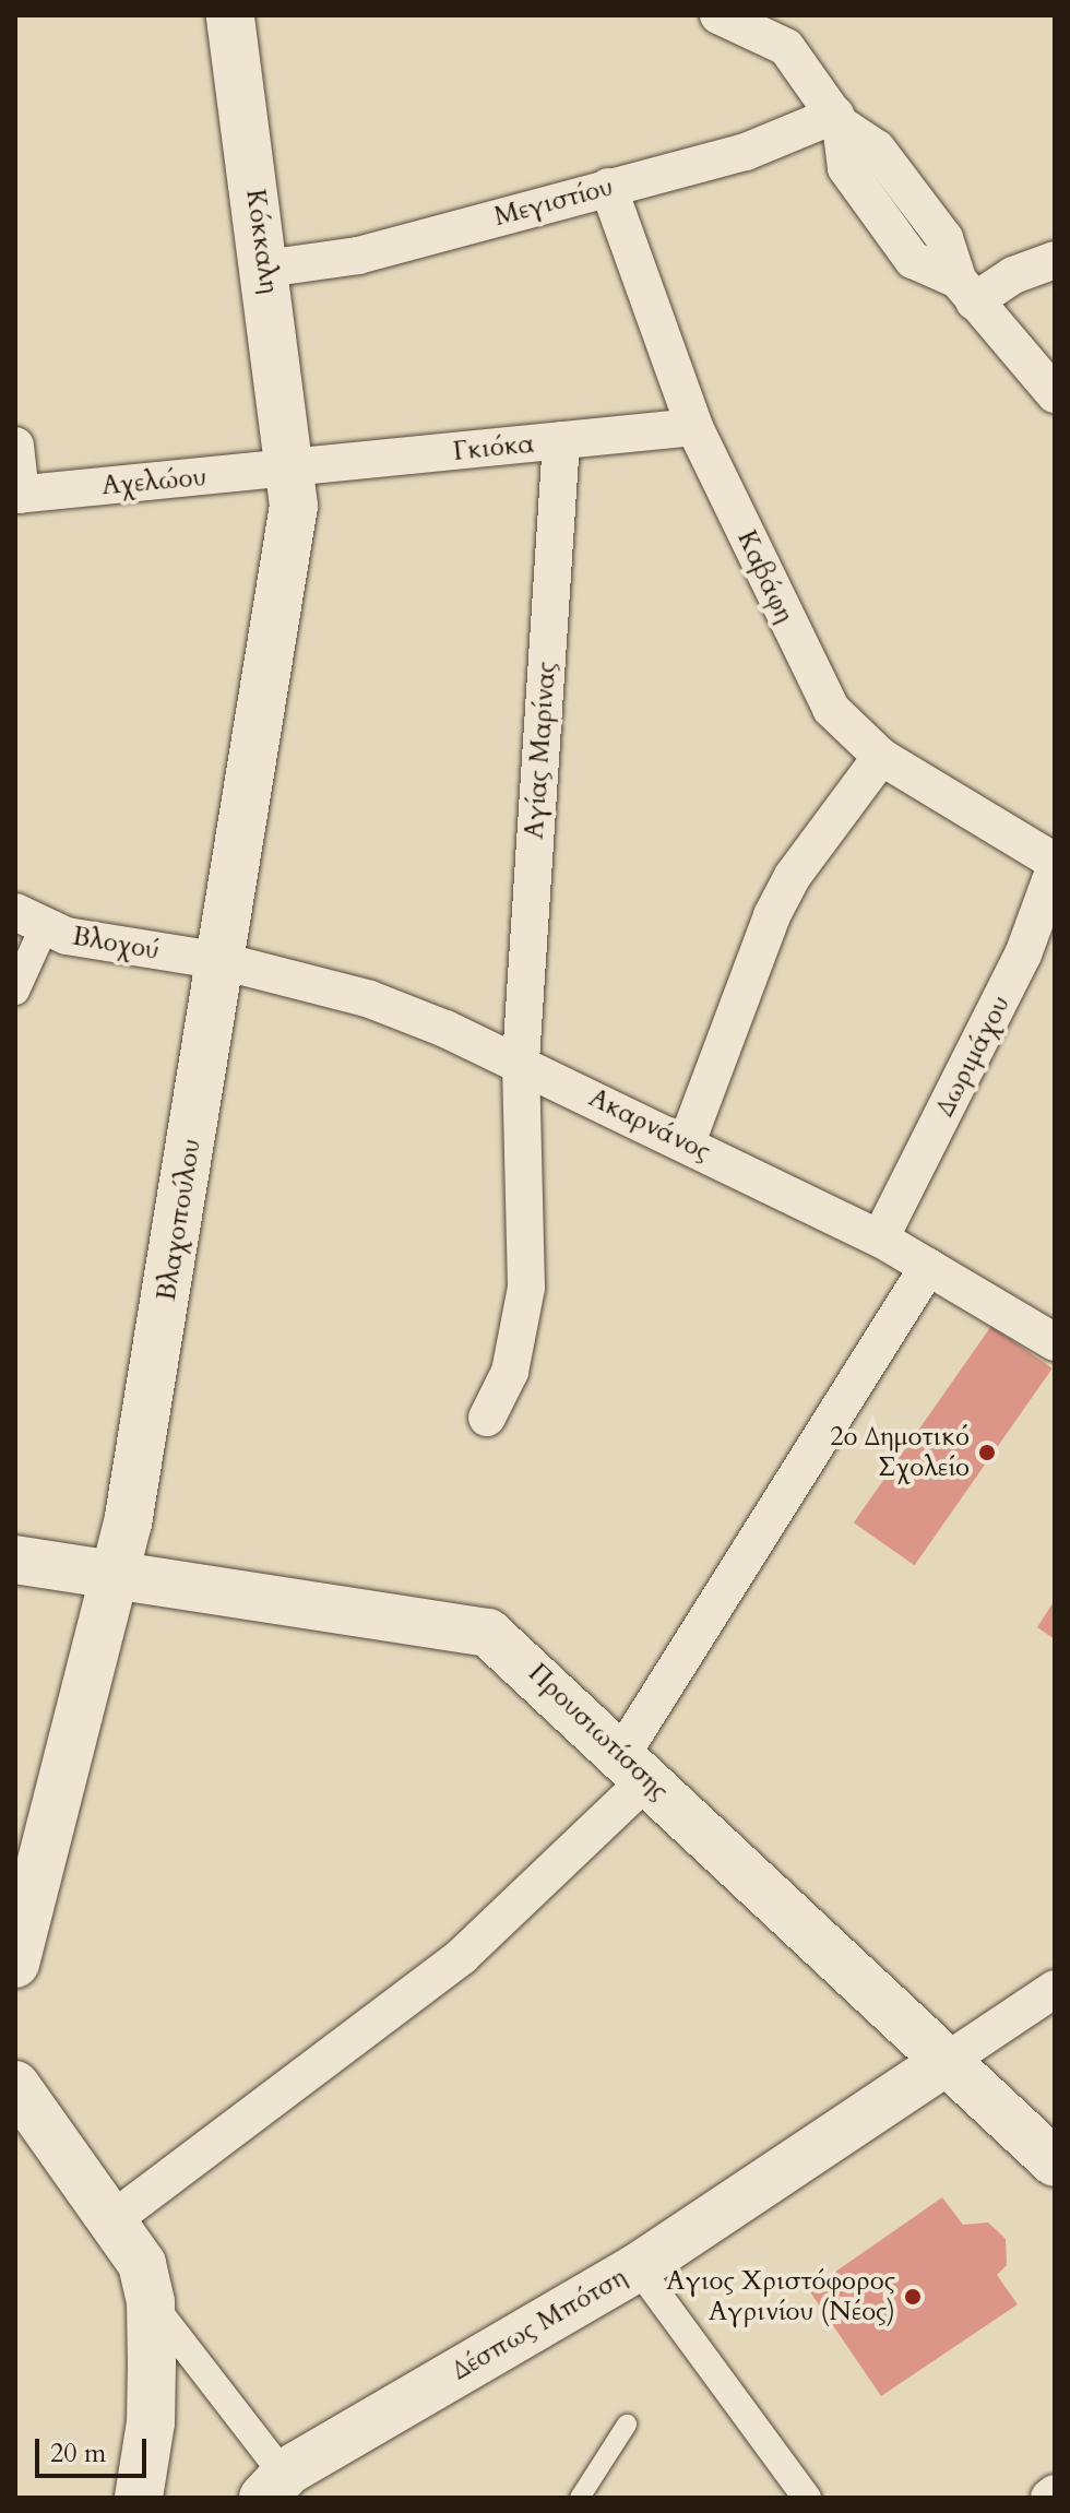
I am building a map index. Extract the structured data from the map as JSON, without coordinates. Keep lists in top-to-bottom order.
{
  "streets": {
    "street": [
      "Μεγιστίου",
      "Κόκκαλη",
      "Γκιόκα",
      "Αχελώου",
      "Καβάφη",
      "Αγίας Μαρίνας",
      "Βλοχού",
      "Δωριμάχου",
      "Ακαρνάνος",
      "Βλαχοπούλου",
      "Προυσιωτίσσης",
      "Δέσπως Μπότση"
    ]
  },
  "crossings": [
    ["Μεγιστίου", "Κόκκαλη"],
    ["Μεγιστίου", "Καβάφη"],
    ["Κόκκαλη", "Γκιόκα"],
    ["Κόκκαλη", "Αχελώου"],
    ["Κόκκαλη", "Βλαχοπούλου"],
    ["Γκιόκα", "Αχελώου"],
    ["Γκιόκα", "Καβάφη"],
    ["Γκιόκα", "Αγίας Μαρίνας"],
    ["Γκιόκα", "Βλαχοπούλου"],
    ["Αχελώου", "Βλαχοπούλου"],
    ["Καβάφη", "Δωριμάχου"],
    ["Αγίας Μαρίνας", "Ακαρνάνος"],
    ["Βλοχού", "Ακαρνάνος"],
    ["Βλοχού", "Βλαχοπούλου"],
    ["Δωριμάχου", "Ακαρνάνος"],
    ["Ακαρνάνος", "Βλαχοπούλου"],
    ["Βλαχοπούλου", "Προυσιωτίσσης"],
    ["Προυσιωτίσσης", "Δέσπως Μπότση"]
  ],
  "places": ["2ο Δημοτικό Σχολείο", "Αγιος Χριστόφορος Αγρινίου (Νέος)"],
  "scale_bar": "20 m"
}
